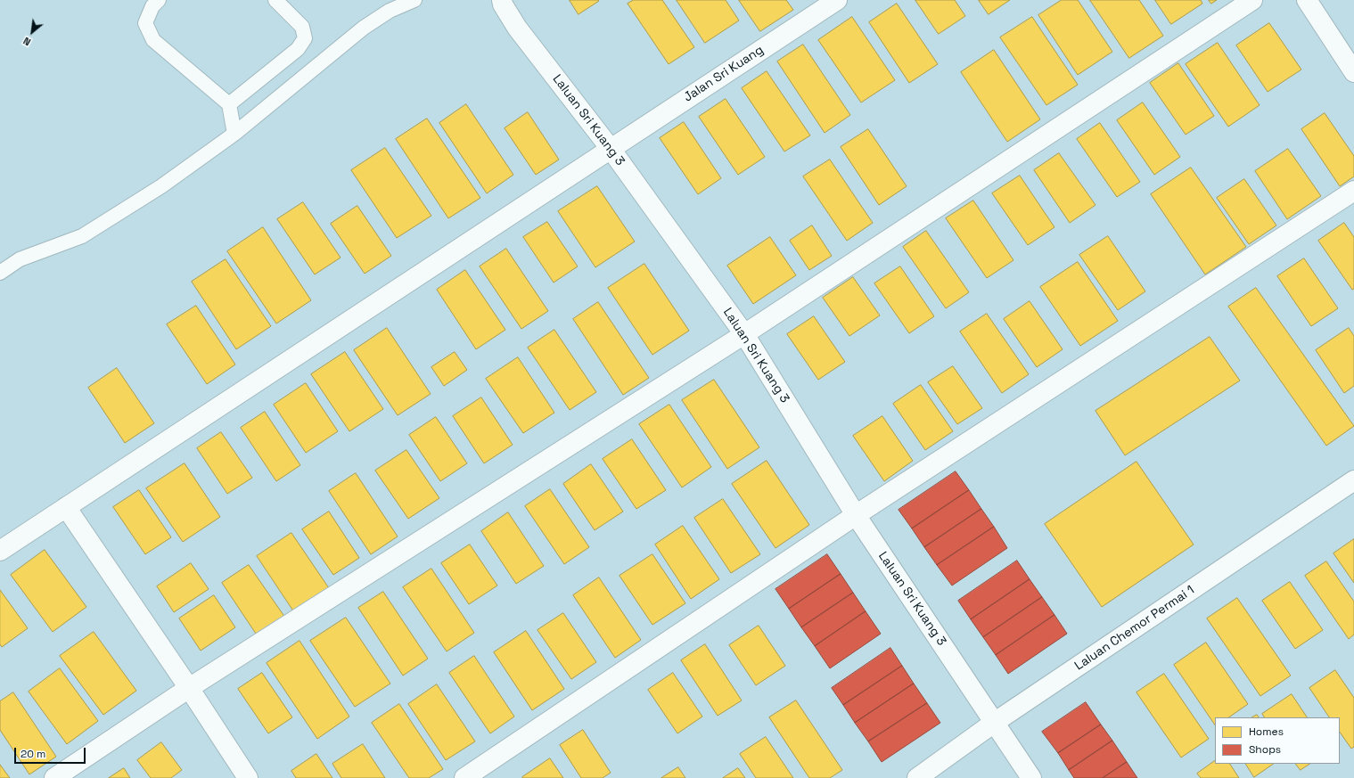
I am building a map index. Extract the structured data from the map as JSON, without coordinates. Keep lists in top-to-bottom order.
{
  "streets": {
    "street": ["Jalan Sri Kuang", "Laluan Sri Kuang 3", "Laluan Chemor Permai 1"]
  },
  "crossings": [
    ["Jalan Sri Kuang", "Laluan Sri Kuang 3"],
    ["Laluan Sri Kuang 3", "Laluan Chemor Permai 1"]
  ],
  "legend": ["Homes", "Shops"],
  "scale_bar": "20 m",
  "north": "bottom left"
}
